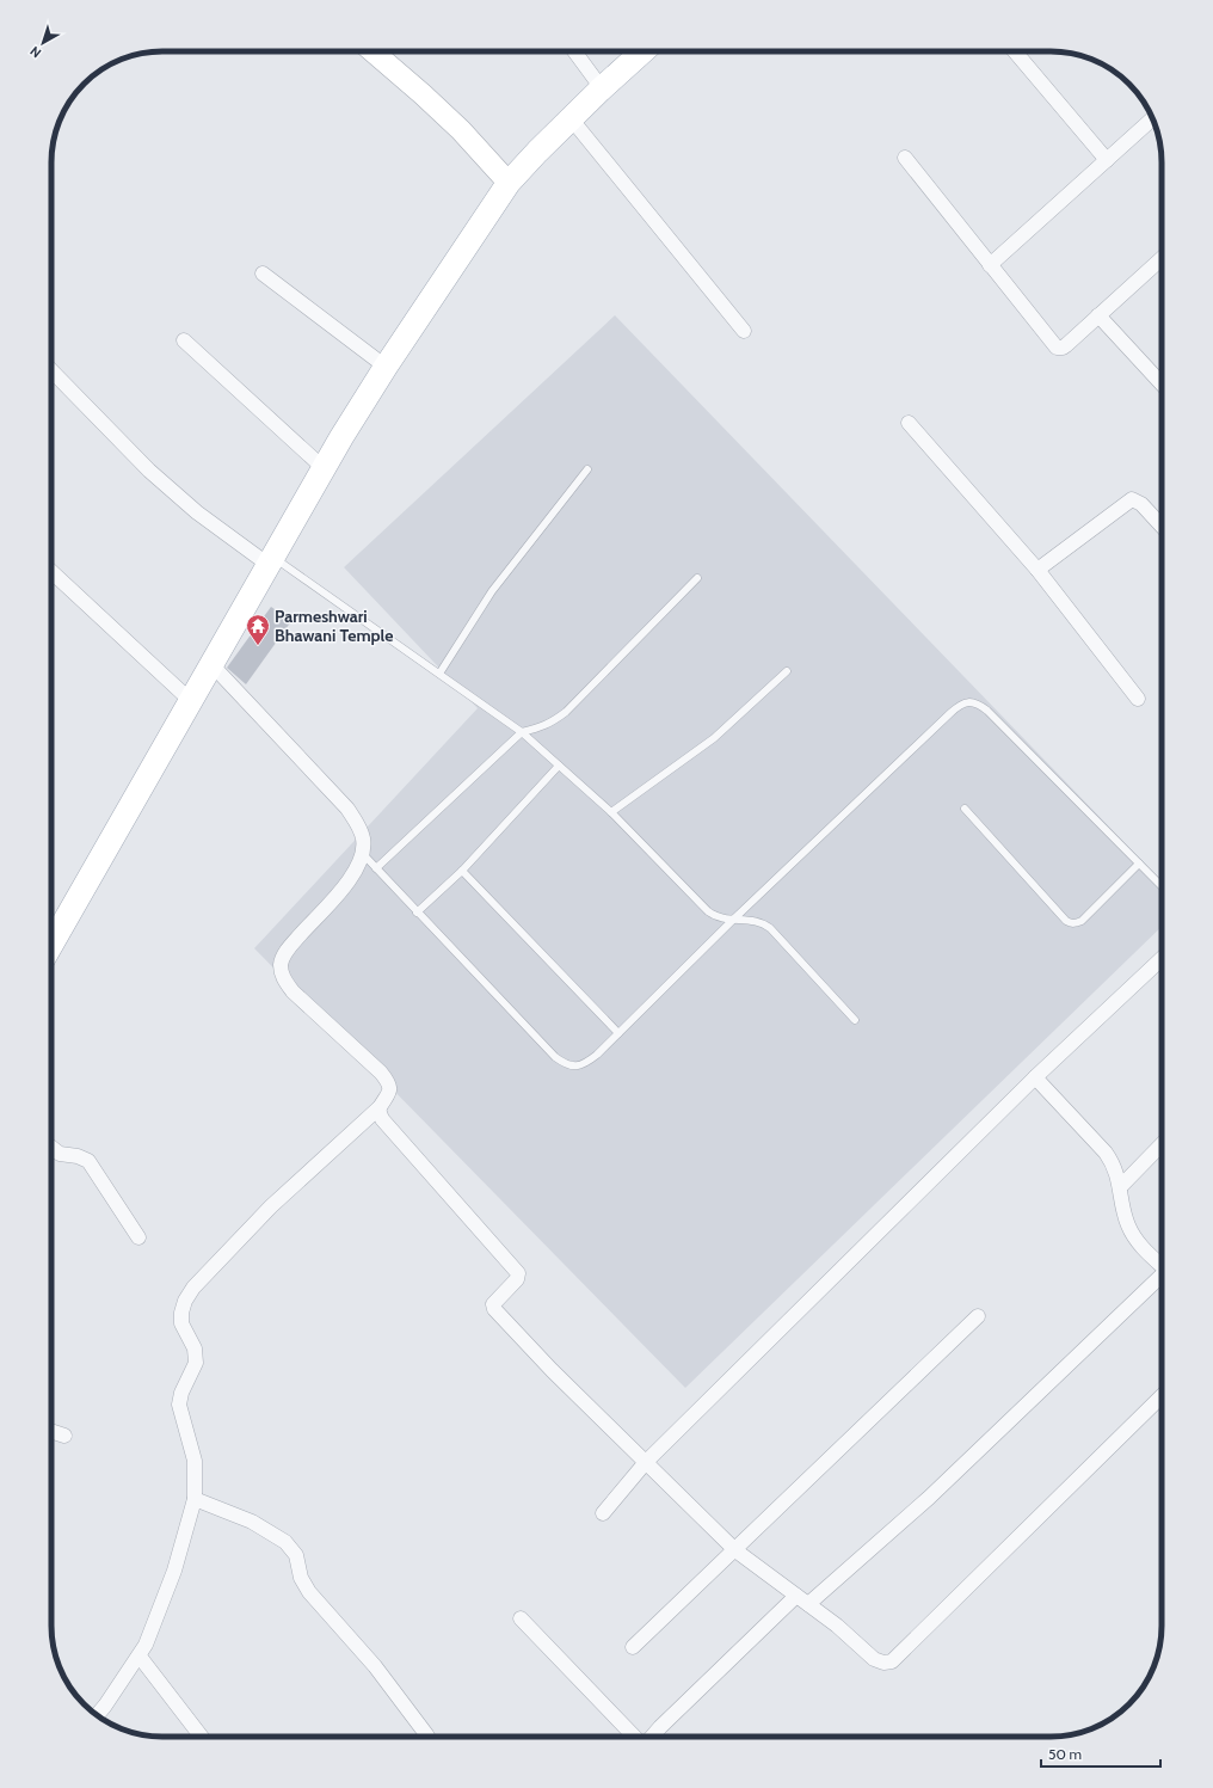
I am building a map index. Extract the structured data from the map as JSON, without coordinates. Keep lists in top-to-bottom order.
{
  "places": {
    "temple": ["Parmeshwari Bhawani Temple"]
  },
  "scale_bar": "50 m",
  "north": "bottom left"
}
